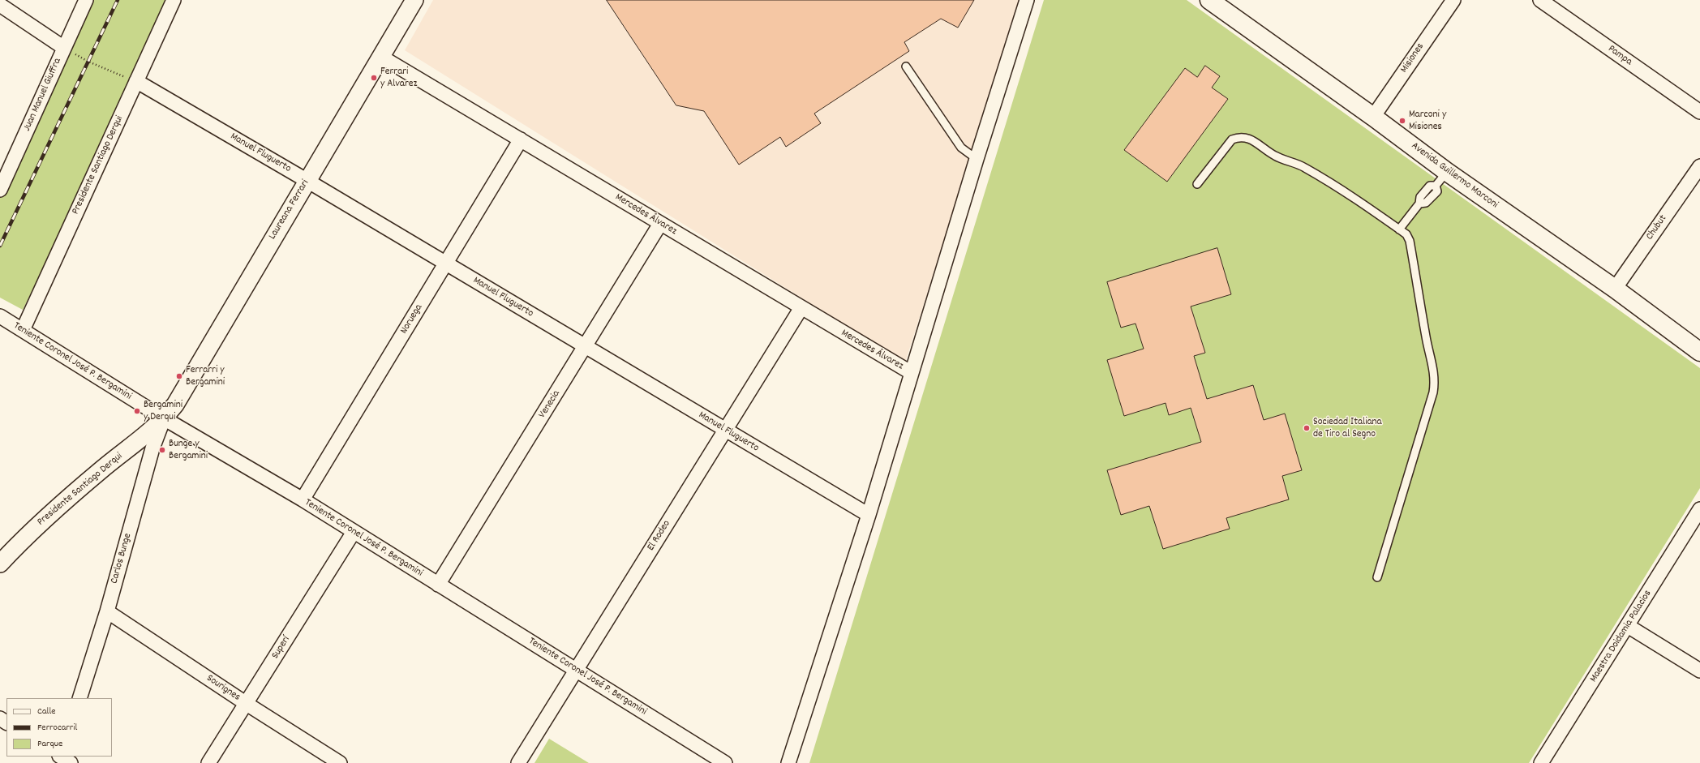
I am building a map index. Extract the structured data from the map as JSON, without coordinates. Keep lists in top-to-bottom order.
{
  "streets": {
    "main road": ["Avenida Guillermo Marconi"],
    "street": [
      "Pampa",
      "Misiones",
      "Juan Manuel Giuffra",
      "Manuel Fluguerto",
      "Presidente Santiago Derqui",
      "Laureana Ferrari",
      "Mercedes Álvarez",
      "Chubut",
      "Noruega",
      "Teniente Coronel José P. Bergamini",
      "Venecia",
      "El Rodeo",
      "Carlos Bunge",
      "Maestra Doidamia Palacios",
      "Superí",
      "Sourignes"
    ]
  },
  "crossings": [
    ["Misiones", "Avenida Guillermo Marconi"],
    ["Manuel Fluguerto", "Presidente Santiago Derqui"],
    ["Manuel Fluguerto", "Laureana Ferrari"],
    ["Manuel Fluguerto", "Noruega"],
    ["Manuel Fluguerto", "Venecia"],
    ["Manuel Fluguerto", "El Rodeo"],
    ["Presidente Santiago Derqui", "Laureana Ferrari"],
    ["Presidente Santiago Derqui", "Teniente Coronel José P. Bergamini"],
    ["Presidente Santiago Derqui", "Carlos Bunge"],
    ["Avenida Guillermo Marconi", "Chubut"],
    ["Laureana Ferrari", "Mercedes Álvarez"],
    ["Laureana Ferrari", "Teniente Coronel José P. Bergamini"],
    ["Laureana Ferrari", "Carlos Bunge"],
    ["Mercedes Álvarez", "Noruega"],
    ["Mercedes Álvarez", "Venecia"],
    ["Mercedes Álvarez", "El Rodeo"],
    ["Noruega", "Teniente Coronel José P. Bergamini"],
    ["Teniente Coronel José P. Bergamini", "Venecia"],
    ["Teniente Coronel José P. Bergamini", "El Rodeo"],
    ["Teniente Coronel José P. Bergamini", "Carlos Bunge"],
    ["Teniente Coronel José P. Bergamini", "Superí"],
    ["Carlos Bunge", "Sourignes"],
    ["Superí", "Sourignes"]
  ],
  "places": [
    "Ferrari y Alvarez",
    "Marconi y Misiones",
    "Ferrarri y Bergamini",
    "Bergamini y Derqui",
    "Sociedad Italiana de Tiro al Segno",
    "Bunge y Bergamini"
  ],
  "legend": ["Calle", "Ferrocarril", "Parque"]
}
